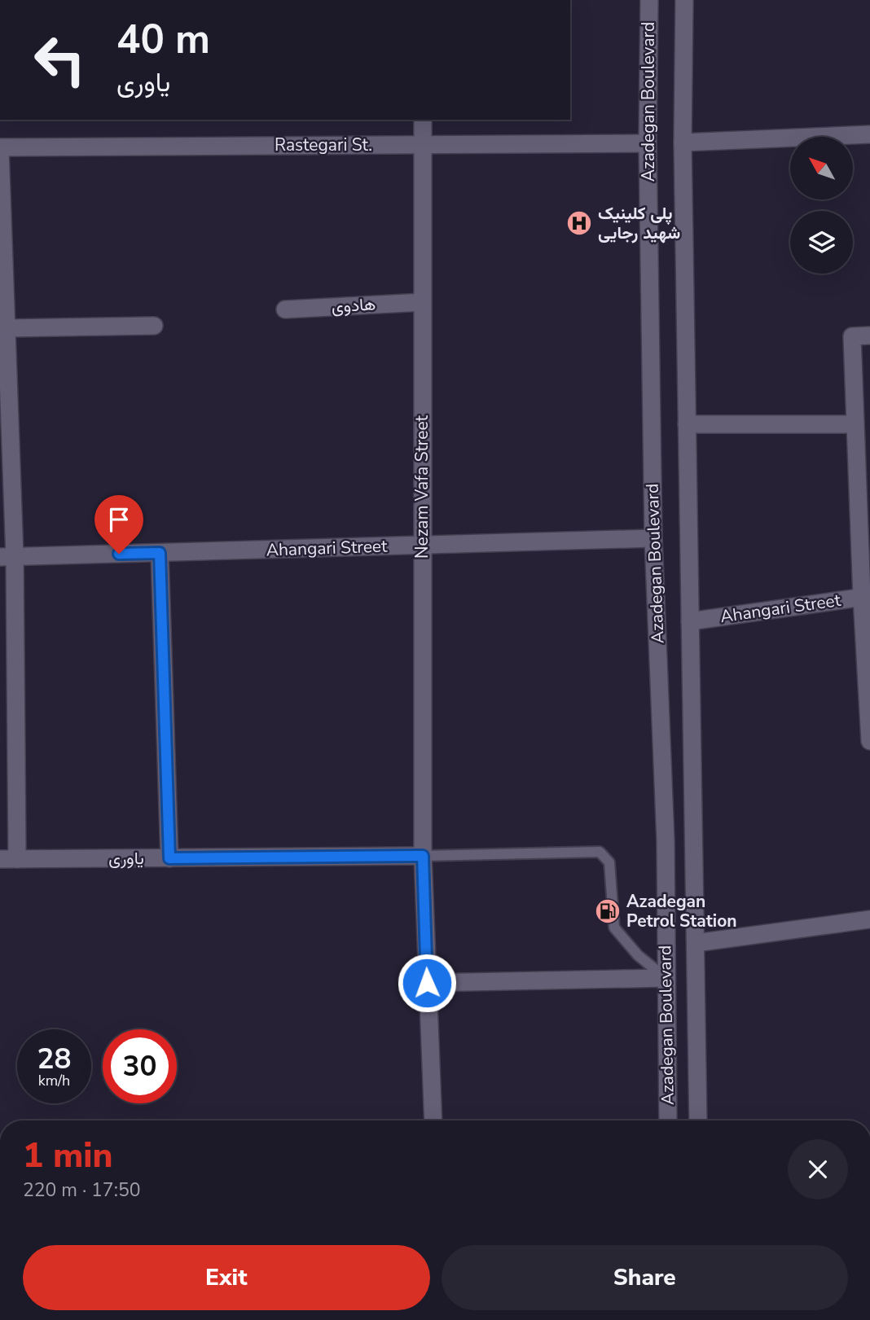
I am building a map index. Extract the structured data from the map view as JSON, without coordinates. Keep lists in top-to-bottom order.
{
  "streets": {
    "street": [
      "Azadegan Boulevard",
      "Rastegari St.",
      "هادوی",
      "Nezam Vafa Street",
      "Ahangari Street",
      "یاوری"
    ]
  },
  "crossings": [
    ["Azadegan Boulevard", "Rastegari St."],
    ["Azadegan Boulevard", "Ahangari Street"],
    ["Rastegari St.", "Nezam Vafa Street"],
    ["هادوی", "Nezam Vafa Street"],
    ["Nezam Vafa Street", "Ahangari Street"],
    ["Nezam Vafa Street", "یاوری"]
  ],
  "places": {
    "hospital": ["پلی کلینیک شهید رجایی"],
    "fuel station": ["Azadegan Petrol Station"]
  },
  "north": "top left",
  "page": {
    "turn": ["40 m", "یاوری"],
    "speed": "28 km/h",
    "limit": "30",
    "heading": ["1 min", "220 m · 17:50"],
    "buttons": ["Exit", "Share"]
  }
}
